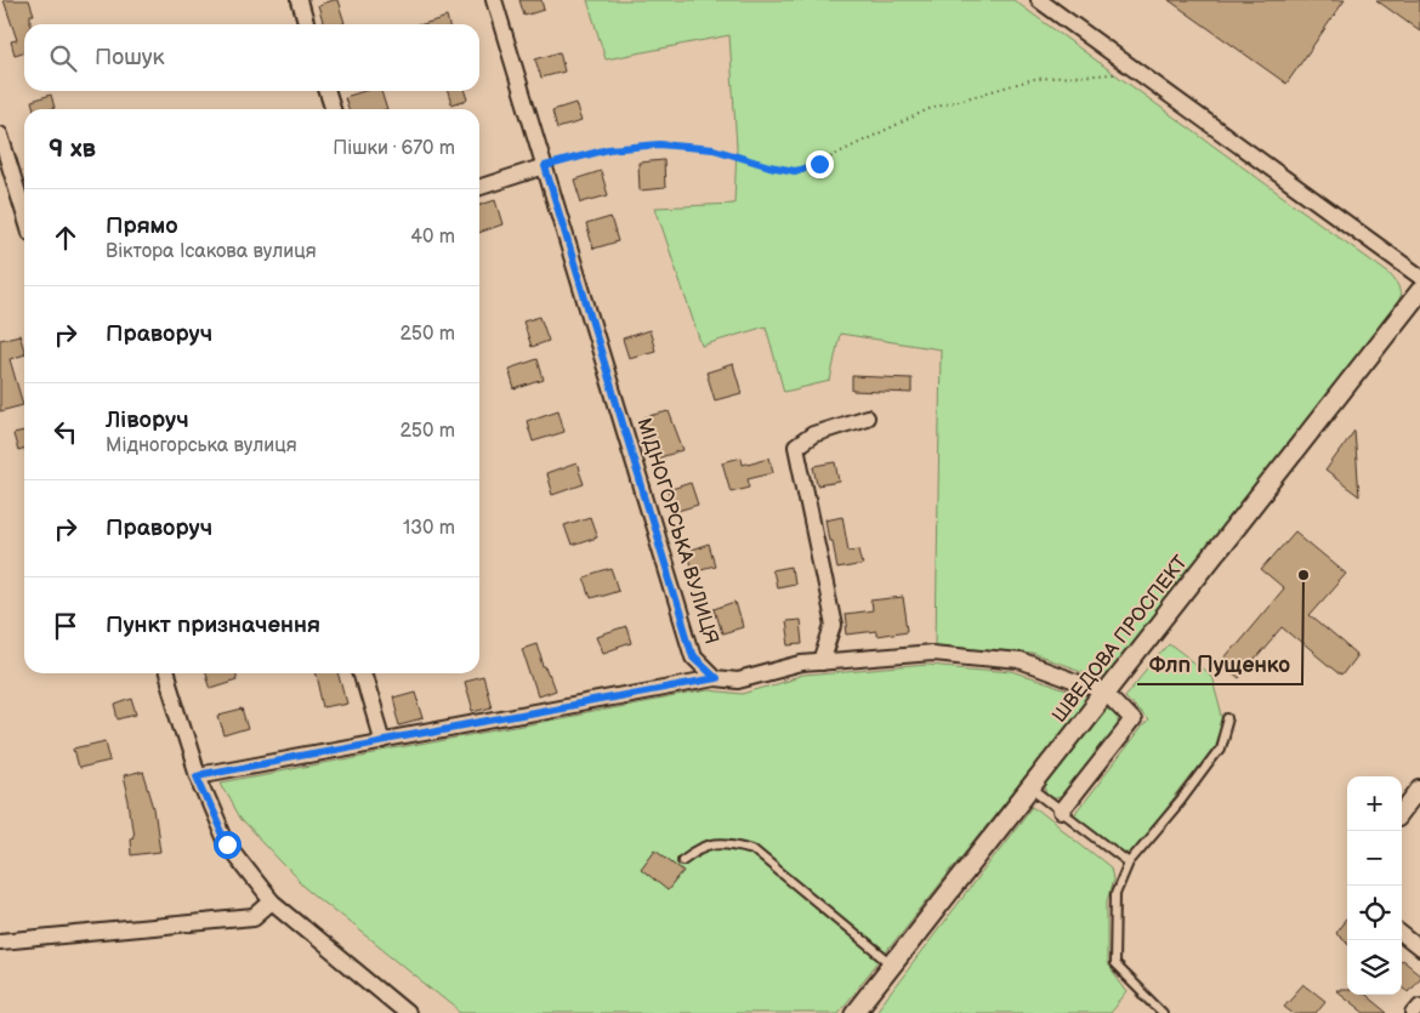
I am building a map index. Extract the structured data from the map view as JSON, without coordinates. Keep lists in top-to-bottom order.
{
  "streets": {
    "street": ["МІДНОГОРСЬКА ВУЛИЦЯ", "ШВЕДОВА ПРОСПЕКТ"]
  },
  "places": ["Флп Пущенко"],
  "page": {
    "search": "Пошук",
    "heading": ["9 хв", "Пішки · 670 m"],
    "list": [
      ["Прямо", "Віктора Ісакова вулиця", "40 m"],
      ["Праворуч", "250 m"],
      ["Ліворуч", "Мідногорська вулиця", "250 m"],
      ["Праворуч", "130 m"],
      "Пункт призначення"
    ],
    "map_buttons": ["+", "−"]
  }
}
